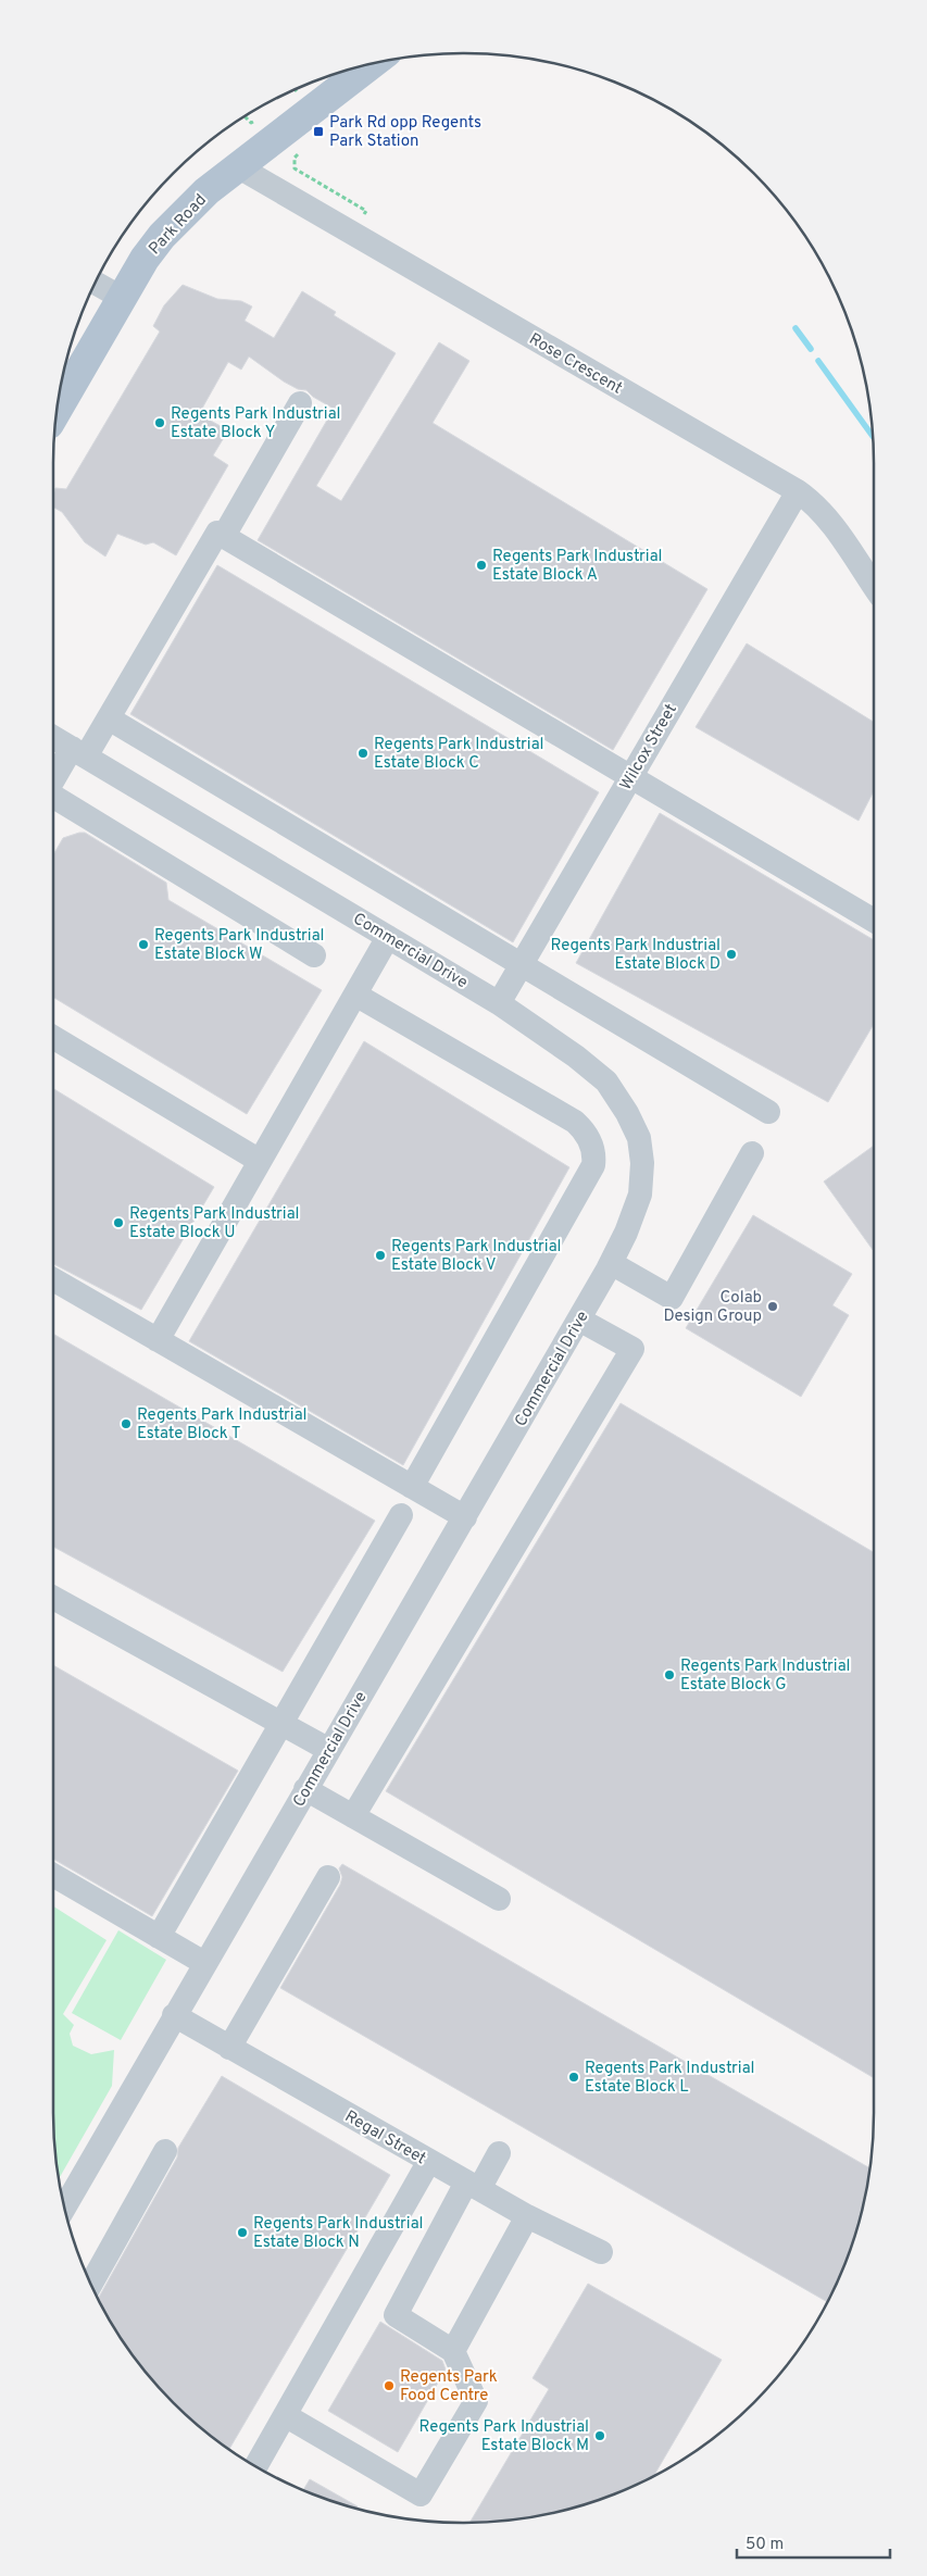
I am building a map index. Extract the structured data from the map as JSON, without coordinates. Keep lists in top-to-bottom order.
{
  "streets": {
    "main road": ["Park Road"],
    "street": [
      "Rose Crescent",
      "Wilcox Street",
      "Commercial Drive",
      "Regal Street"
    ]
  },
  "crossings": [
    ["Park Road", "Rose Crescent"],
    ["Rose Crescent", "Wilcox Street"],
    ["Wilcox Street", "Commercial Drive"],
    ["Commercial Drive", "Regal Street"]
  ],
  "places": {
    "transit": ["Park Rd opp Regents Park Station"],
    "other": [
      "Regents Park Industrial Estate Block Y",
      "Regents Park Industrial Estate Block A",
      "Regents Park Industrial Estate Block C",
      "Regents Park Industrial Estate Block W",
      "Regents Park Industrial Estate Block D",
      "Regents Park Industrial Estate Block U",
      "Regents Park Industrial Estate Block V",
      "Colab Design Group",
      "Regents Park Industrial Estate Block T",
      "Regents Park Industrial Estate Block G",
      "Regents Park Industrial Estate Block L",
      "Regents Park Industrial Estate Block N",
      "Regents Park Food Centre",
      "Regents Park Industrial Estate Block M"
    ]
  },
  "scale_bar": "50 m"
}
